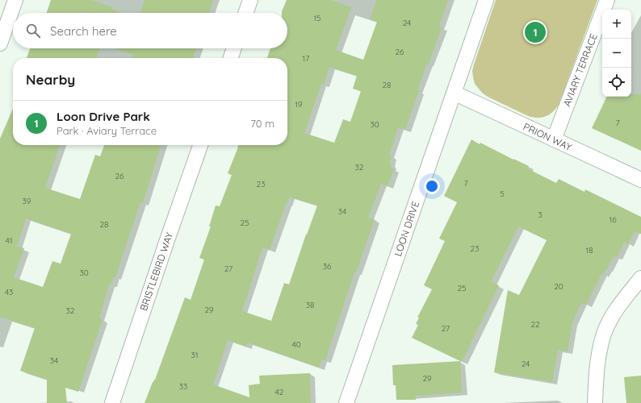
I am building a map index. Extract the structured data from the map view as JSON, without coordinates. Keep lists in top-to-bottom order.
{
  "streets": {
    "street": [
      "AVIARY TERRACE",
      "PRION WAY",
      "LOON DRIVE",
      "BRISTLEBIRD WAY"
    ]
  },
  "crossings": [
    ["AVIARY TERRACE", "PRION WAY"],
    ["PRION WAY", "LOON DRIVE"]
  ],
  "house_numbers": [
    "15",
    "24",
    "26",
    "17",
    "28",
    "19",
    "7",
    "30",
    "32",
    "26",
    "7",
    "23",
    "5",
    "39",
    "34",
    "3",
    "16",
    "25",
    "28",
    "41",
    "23",
    "18",
    "36",
    "27",
    "30",
    "20",
    "25",
    "43",
    "38",
    "29",
    "32",
    "22",
    "27",
    "40",
    "31",
    "34",
    "24",
    "29",
    "33",
    "42"
  ],
  "page": {
    "map_buttons": ["+", "−"],
    "search": "Search here",
    "pins": "1",
    "heading": "Nearby",
    "list": [
      {
        "mark": "1",
        "name": "Loon Drive Park",
        "note": "Park · Aviary Terrace",
        "value": "70 m"
      }
    ]
  }
}
